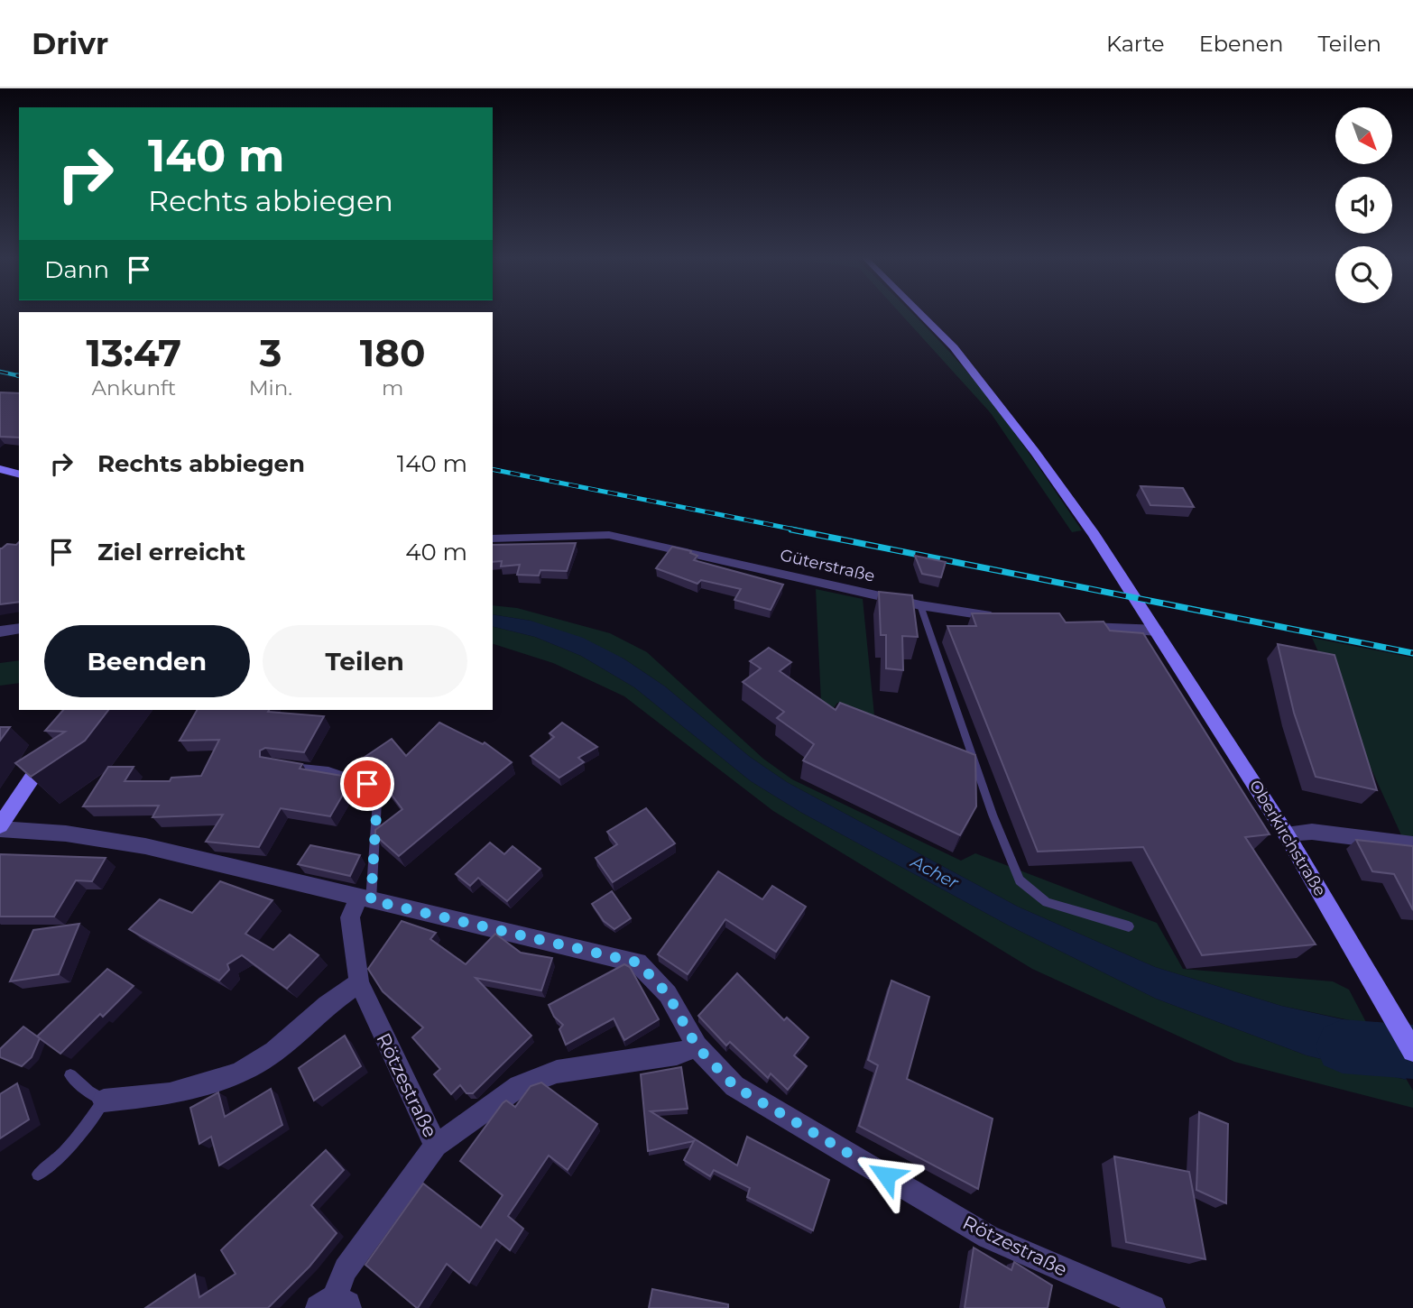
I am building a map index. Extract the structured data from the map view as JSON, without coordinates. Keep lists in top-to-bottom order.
{
  "streets": {
    "main road": ["Oberkirchstraße"],
    "street": ["Güterstraße", "Rötzestraße"]
  },
  "water": ["Acher"],
  "north": "bottom right",
  "page": {
    "header": "Drivr",
    "nav": ["Karte", "Ebenen", "Teilen"],
    "turn": ["140 m", "Rechts abbiegen"],
    "then": "Dann",
    "eta": [
      "13:47",
      "Ankunft",
      "3",
      "Min.",
      "180",
      "m"
    ],
    "list": [
      {
        "name": "Rechts abbiegen",
        "value": "140 m"
      },
      {
        "name": "Ziel erreicht",
        "value": "40 m"
      }
    ],
    "buttons": ["Beenden", "Teilen"]
  }
}
